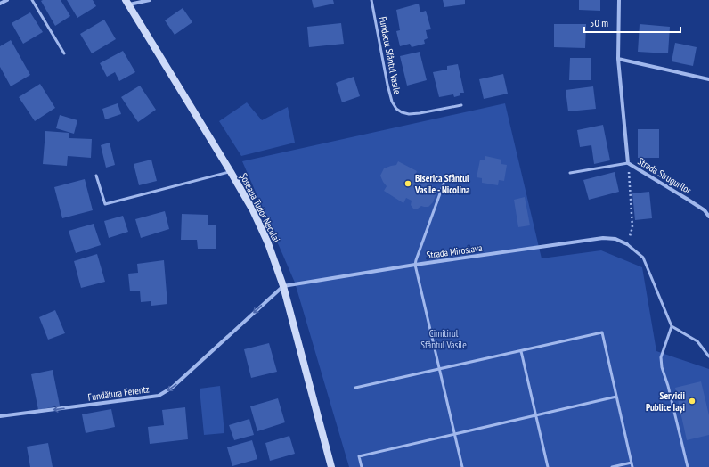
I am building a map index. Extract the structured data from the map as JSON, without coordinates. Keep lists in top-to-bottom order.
{
  "streets": {
    "main road": ["Șoseaua Tudor Neculai"],
    "street": ["Strada Strugurilor", "Strada Miroslava", "Fundătura Ferentz"],
    "lane": ["Fundacul Sfântul Vasile"]
  },
  "crossings": [
    ["Șoseaua Tudor Neculai", "Strada Miroslava"],
    ["Șoseaua Tudor Neculai", "Fundătura Ferentz"],
    ["Strada Miroslava", "Fundătura Ferentz"]
  ],
  "one_way": ["Fundătura Ferentz"],
  "parks": ["Cimitirul Sfântul Vasile"],
  "places": ["Biserica Sfântul Vasile - Nicolina", "Servicii Publice Iași"],
  "scale_bar": "50 m"
}
